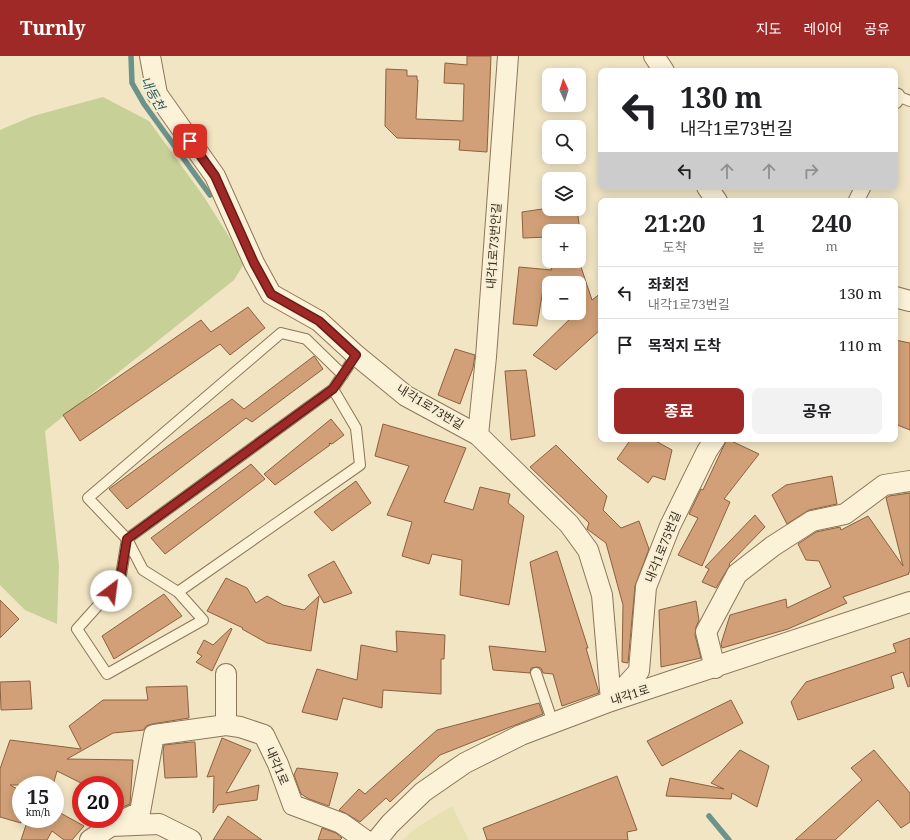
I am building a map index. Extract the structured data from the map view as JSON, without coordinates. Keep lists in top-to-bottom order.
{
  "streets": {
    "street": [
      "내각1로73번안길",
      "내각1로73번길",
      "내각1로75번길",
      "내각1로"
    ]
  },
  "crossings": [
    ["내각1로73번안길", "내각1로73번길"],
    ["내각1로73번길", "내각1로75번길"],
    ["내각1로73번길", "내각1로"],
    ["내각1로75번길", "내각1로"]
  ],
  "water": ["내동천"],
  "north": "top",
  "page": {
    "header": "Turnly",
    "nav": ["지도", "레이어", "공유"],
    "map_buttons": ["+", "−"],
    "turn": ["130 m", "내각1로73번길"],
    "eta": [
      "21:20",
      "도착",
      "1",
      "분",
      "240",
      "m"
    ],
    "list": [
      {
        "name": "좌회전",
        "note": "내각1로73번길",
        "value": "130 m"
      },
      {
        "name": "목적지 도착",
        "value": "110 m"
      }
    ],
    "buttons": ["종료", "공유"],
    "speed": "15 km/h",
    "limit": "20"
  }
}
